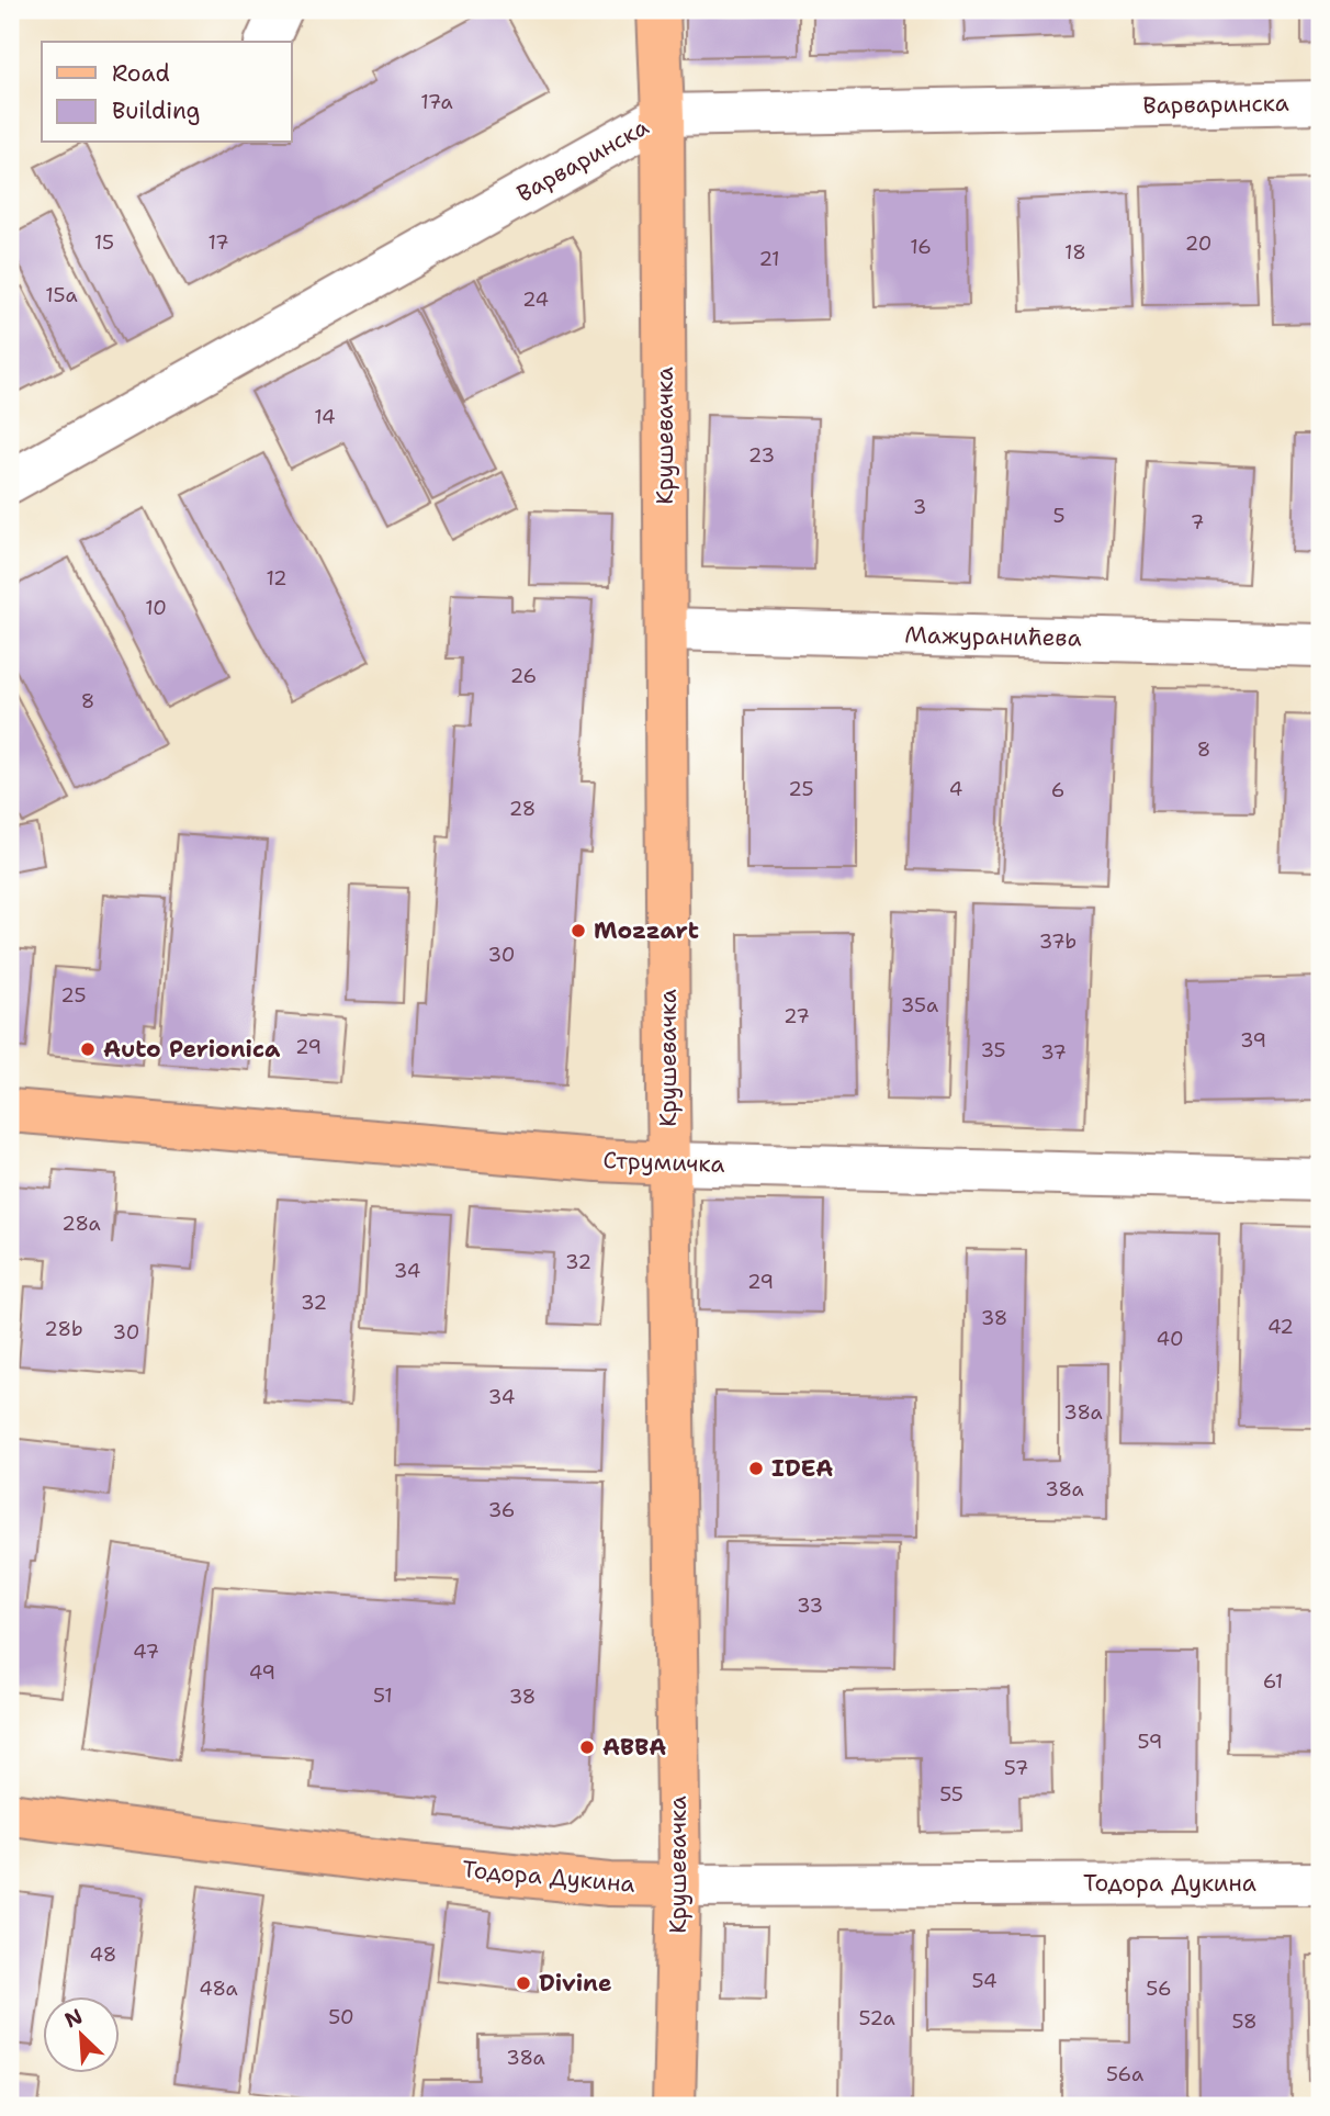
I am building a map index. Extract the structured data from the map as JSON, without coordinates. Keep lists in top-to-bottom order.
{
  "streets": {
    "main road": ["Крушевачка", "Струмичка", "Тодора Дукина"],
    "street": ["Варваринска", "Мажуранићева"]
  },
  "crossings": [
    ["Варваринска", "Крушевачка"],
    ["Крушевачка", "Мажуранићева"],
    ["Крушевачка", "Струмичка"],
    ["Крушевачка", "Тодора Дукина"]
  ],
  "places": [
    "Mozzart",
    "Auto Perionica",
    "IDEA",
    "ABBA",
    "Divine"
  ],
  "house_numbers": [
    "17a",
    "15",
    "17",
    "20",
    "16",
    "18",
    "21",
    "15a",
    "24",
    "14",
    "23",
    "3",
    "5",
    "7",
    "12",
    "10",
    "26",
    "8",
    "8",
    "25",
    "4",
    "6",
    "28",
    "37b",
    "30",
    "25",
    "35a",
    "27",
    "39",
    "29",
    "35",
    "37",
    "28a",
    "32",
    "34",
    "29",
    "32",
    "38",
    "42",
    "28b",
    "30",
    "40",
    "34",
    "38a",
    "38a",
    "36",
    "33",
    "47",
    "49",
    "61",
    "51",
    "38",
    "59",
    "57",
    "55",
    "48",
    "54",
    "48a",
    "56",
    "50",
    "52a",
    "58",
    "38a",
    "56a"
  ],
  "legend": ["Road", "Building"],
  "north": "top left"
}
